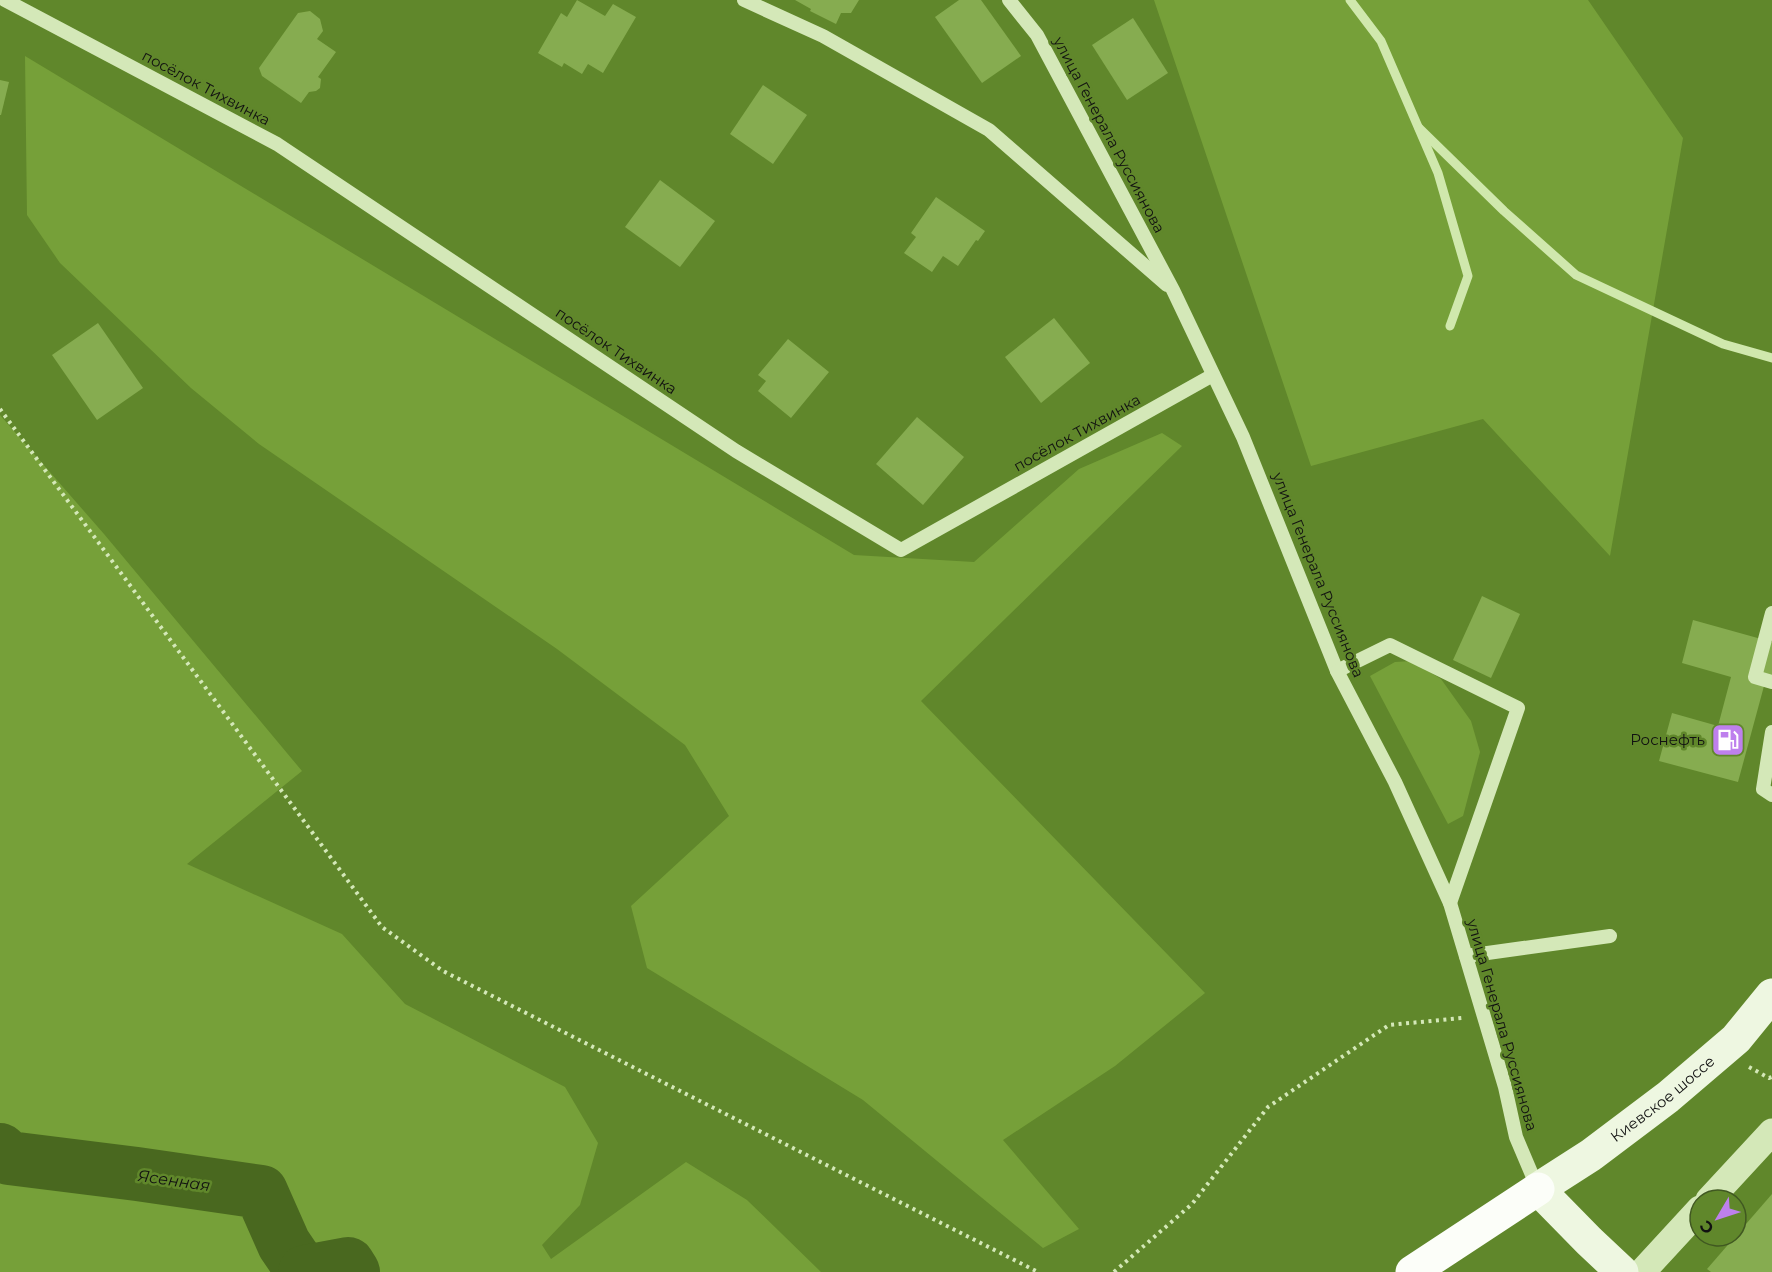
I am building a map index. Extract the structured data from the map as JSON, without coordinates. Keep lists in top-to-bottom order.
{
  "streets": {
    "main road": ["Киевское шоссе"],
    "lane": ["посёлок Тихвинка", "улица Генерала Руссиянова"]
  },
  "crossings": [
    ["посёлок Тихвинка", "улица Генерала Руссиянова"],
    ["улица Генерала Руссиянова", "Киевское шоссе"]
  ],
  "water": ["Ясенная"],
  "places": {
    "fuel station": ["Роснефть"]
  },
  "north": "bottom left"
}
